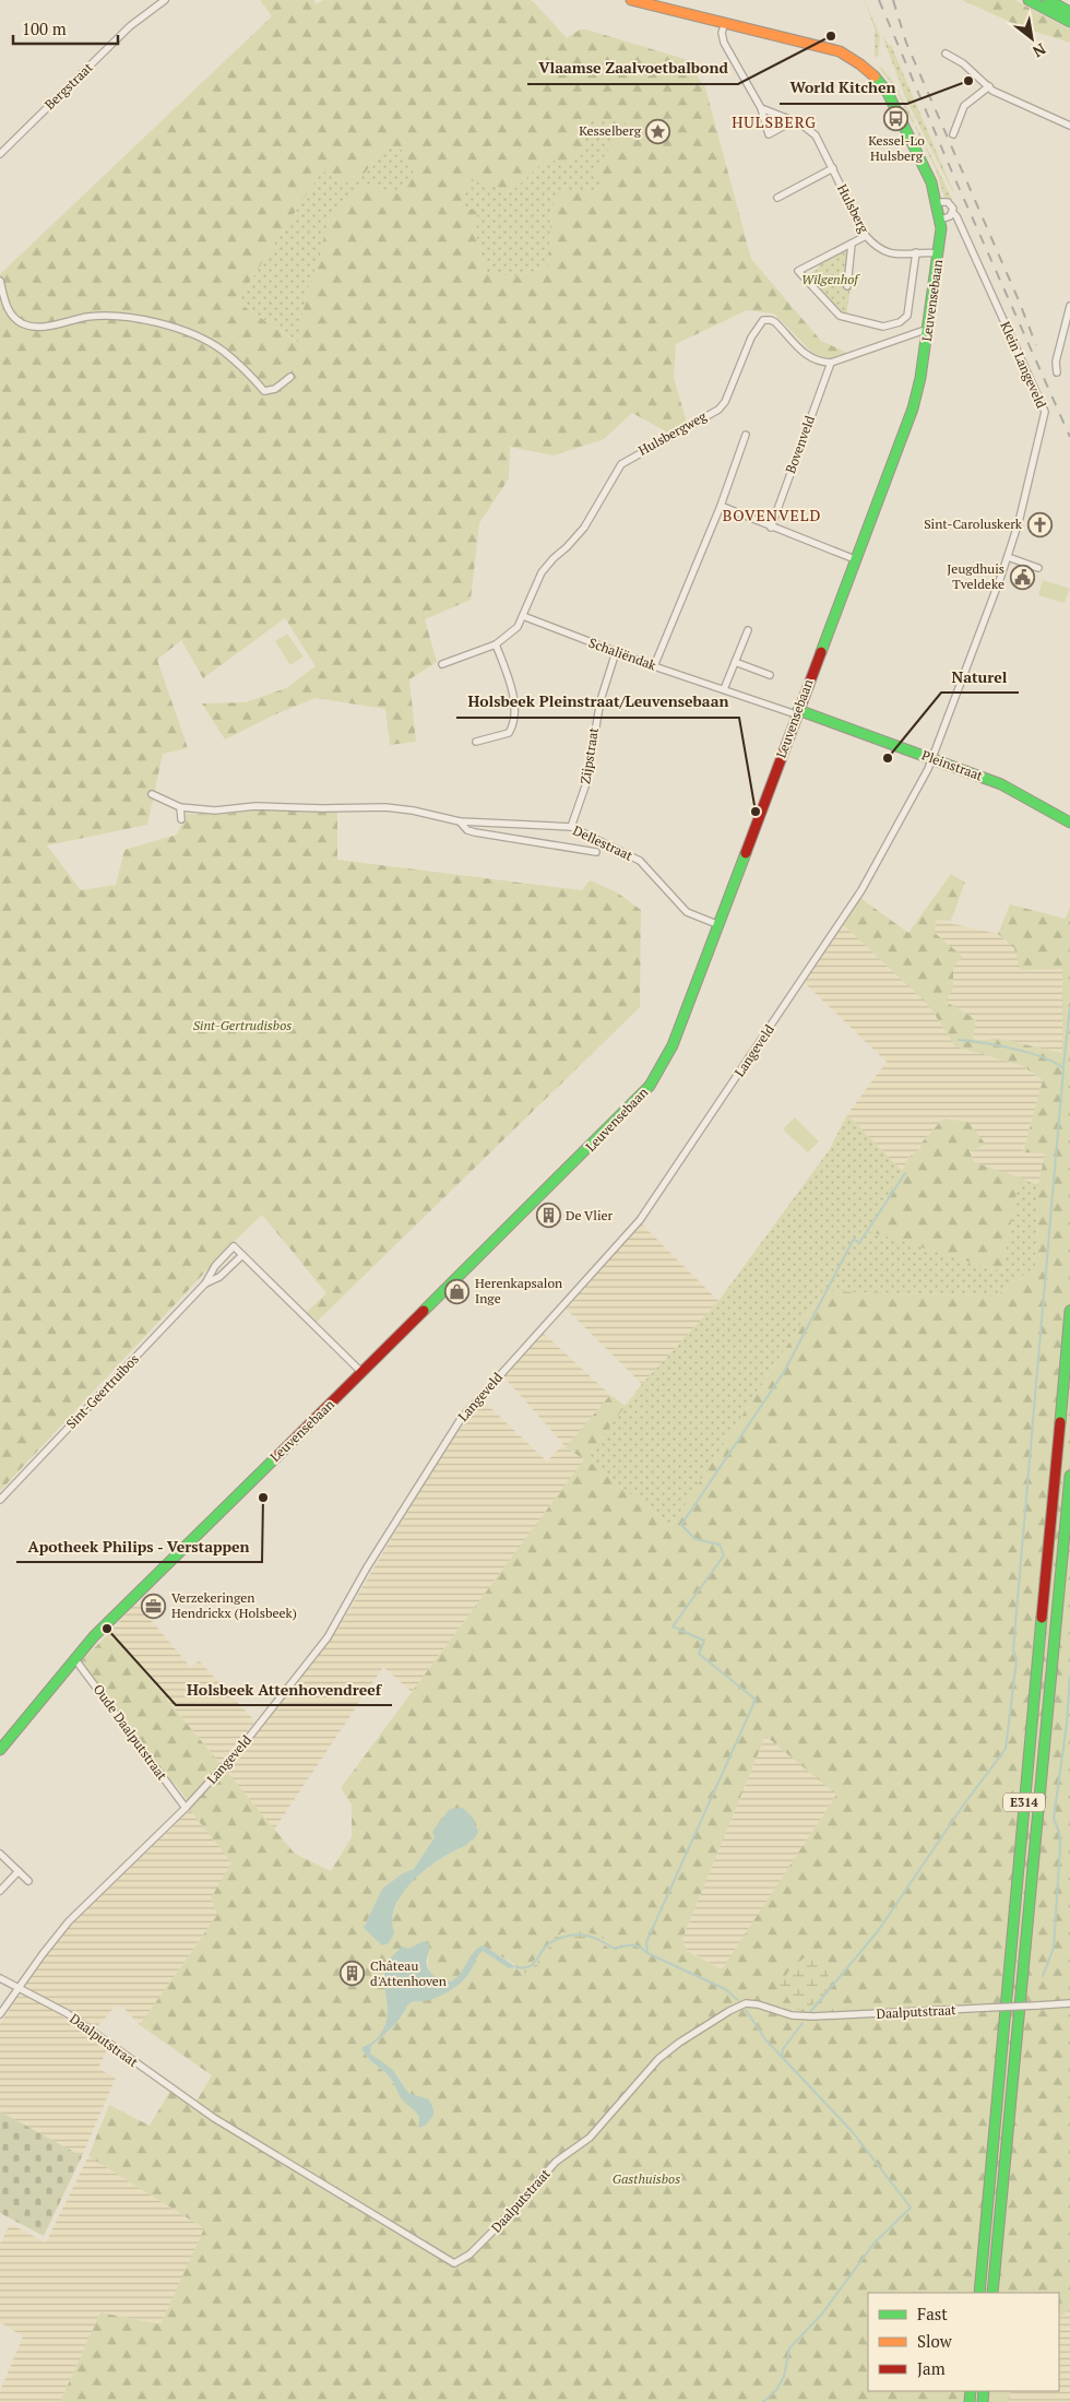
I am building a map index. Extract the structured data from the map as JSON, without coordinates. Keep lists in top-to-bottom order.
{
  "streets": {
    "main road": ["Leuvensebaan", "Pleinstraat", "E314"],
    "street": [
      "Bergstraat",
      "Hulsberg",
      "Klein Langeveld",
      "Hulsbergweg",
      "Bovenveld",
      "Schaliëndak",
      "Zijpstraat",
      "Dellestraat",
      "Langeveld",
      "Sint-Geertruibos",
      "Oude Daalputstraat",
      "Daalputstraat"
    ]
  },
  "crossings": [
    ["Hulsberg", "Leuvensebaan"],
    ["Leuvensebaan", "Schaliëndak"],
    ["Leuvensebaan", "Pleinstraat"],
    ["Leuvensebaan", "Dellestraat"],
    ["Leuvensebaan", "Oude Daalputstraat"],
    ["Klein Langeveld", "Pleinstraat"],
    ["Klein Langeveld", "Langeveld"],
    ["Hulsbergweg", "Bovenveld"],
    ["Hulsbergweg", "Schaliëndak"],
    ["Schaliëndak", "Zijpstraat"],
    ["Schaliëndak", "Pleinstraat"],
    ["Zijpstraat", "Dellestraat"],
    ["Pleinstraat", "Langeveld"],
    ["Langeveld", "Oude Daalputstraat"],
    ["Langeveld", "Daalputstraat"]
  ],
  "districts": ["HULSBERG", "BOVENVELD"],
  "parks": ["Wilgenhof", "Sint-Gertrudisbos", "Gasthuisbos"],
  "places": {
    "other": [
      "Vlaamse Zaalvoetbalbond",
      "World Kitchen",
      "Naturel",
      "Holsbeek Pleinstraat/Leuvensebaan",
      "Apotheek Philips - Verstappen",
      "Holsbeek Attenhovendreef"
    ],
    "bus stop": ["Kessel-Lo Hulsberg"],
    "place": ["Kesselberg"],
    "church": ["Sint-Caroluskerk"],
    "public building": ["Jeugdhuis Tveldeke"],
    "building": ["De Vlier", "Château d'Attenhoven"],
    "shop": ["Herenkapsalon Inge"],
    "office": ["Verzekeringen Hendrickx (Holsbeek)"]
  },
  "legend": ["Fast", "Slow", "Jam"],
  "scale_bar": "100 m",
  "north": "bottom right"
}
